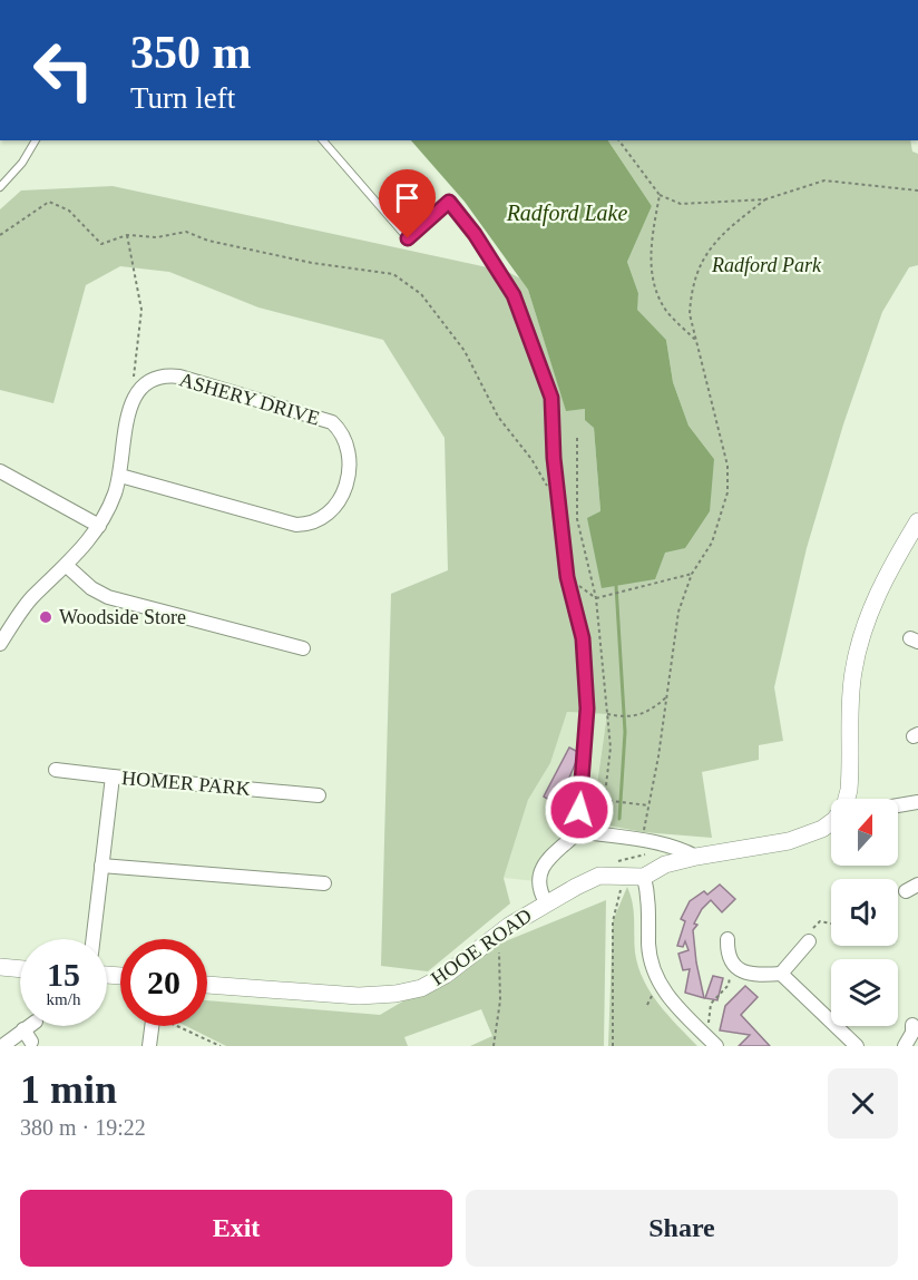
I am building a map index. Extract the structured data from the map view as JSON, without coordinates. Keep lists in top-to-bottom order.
{
  "streets": {
    "street": ["ASHERY DRIVE", "HOMER PARK", "HOOE ROAD"]
  },
  "water": ["Radford Lake"],
  "parks": ["Radford Park"],
  "places": ["Woodside Store"],
  "north": "top",
  "page": {
    "turn": ["350 m", "Turn left"],
    "speed": "15 km/h",
    "limit": "20",
    "heading": ["1 min", "380 m · 19:22"],
    "buttons": ["Exit", "Share"]
  }
}
